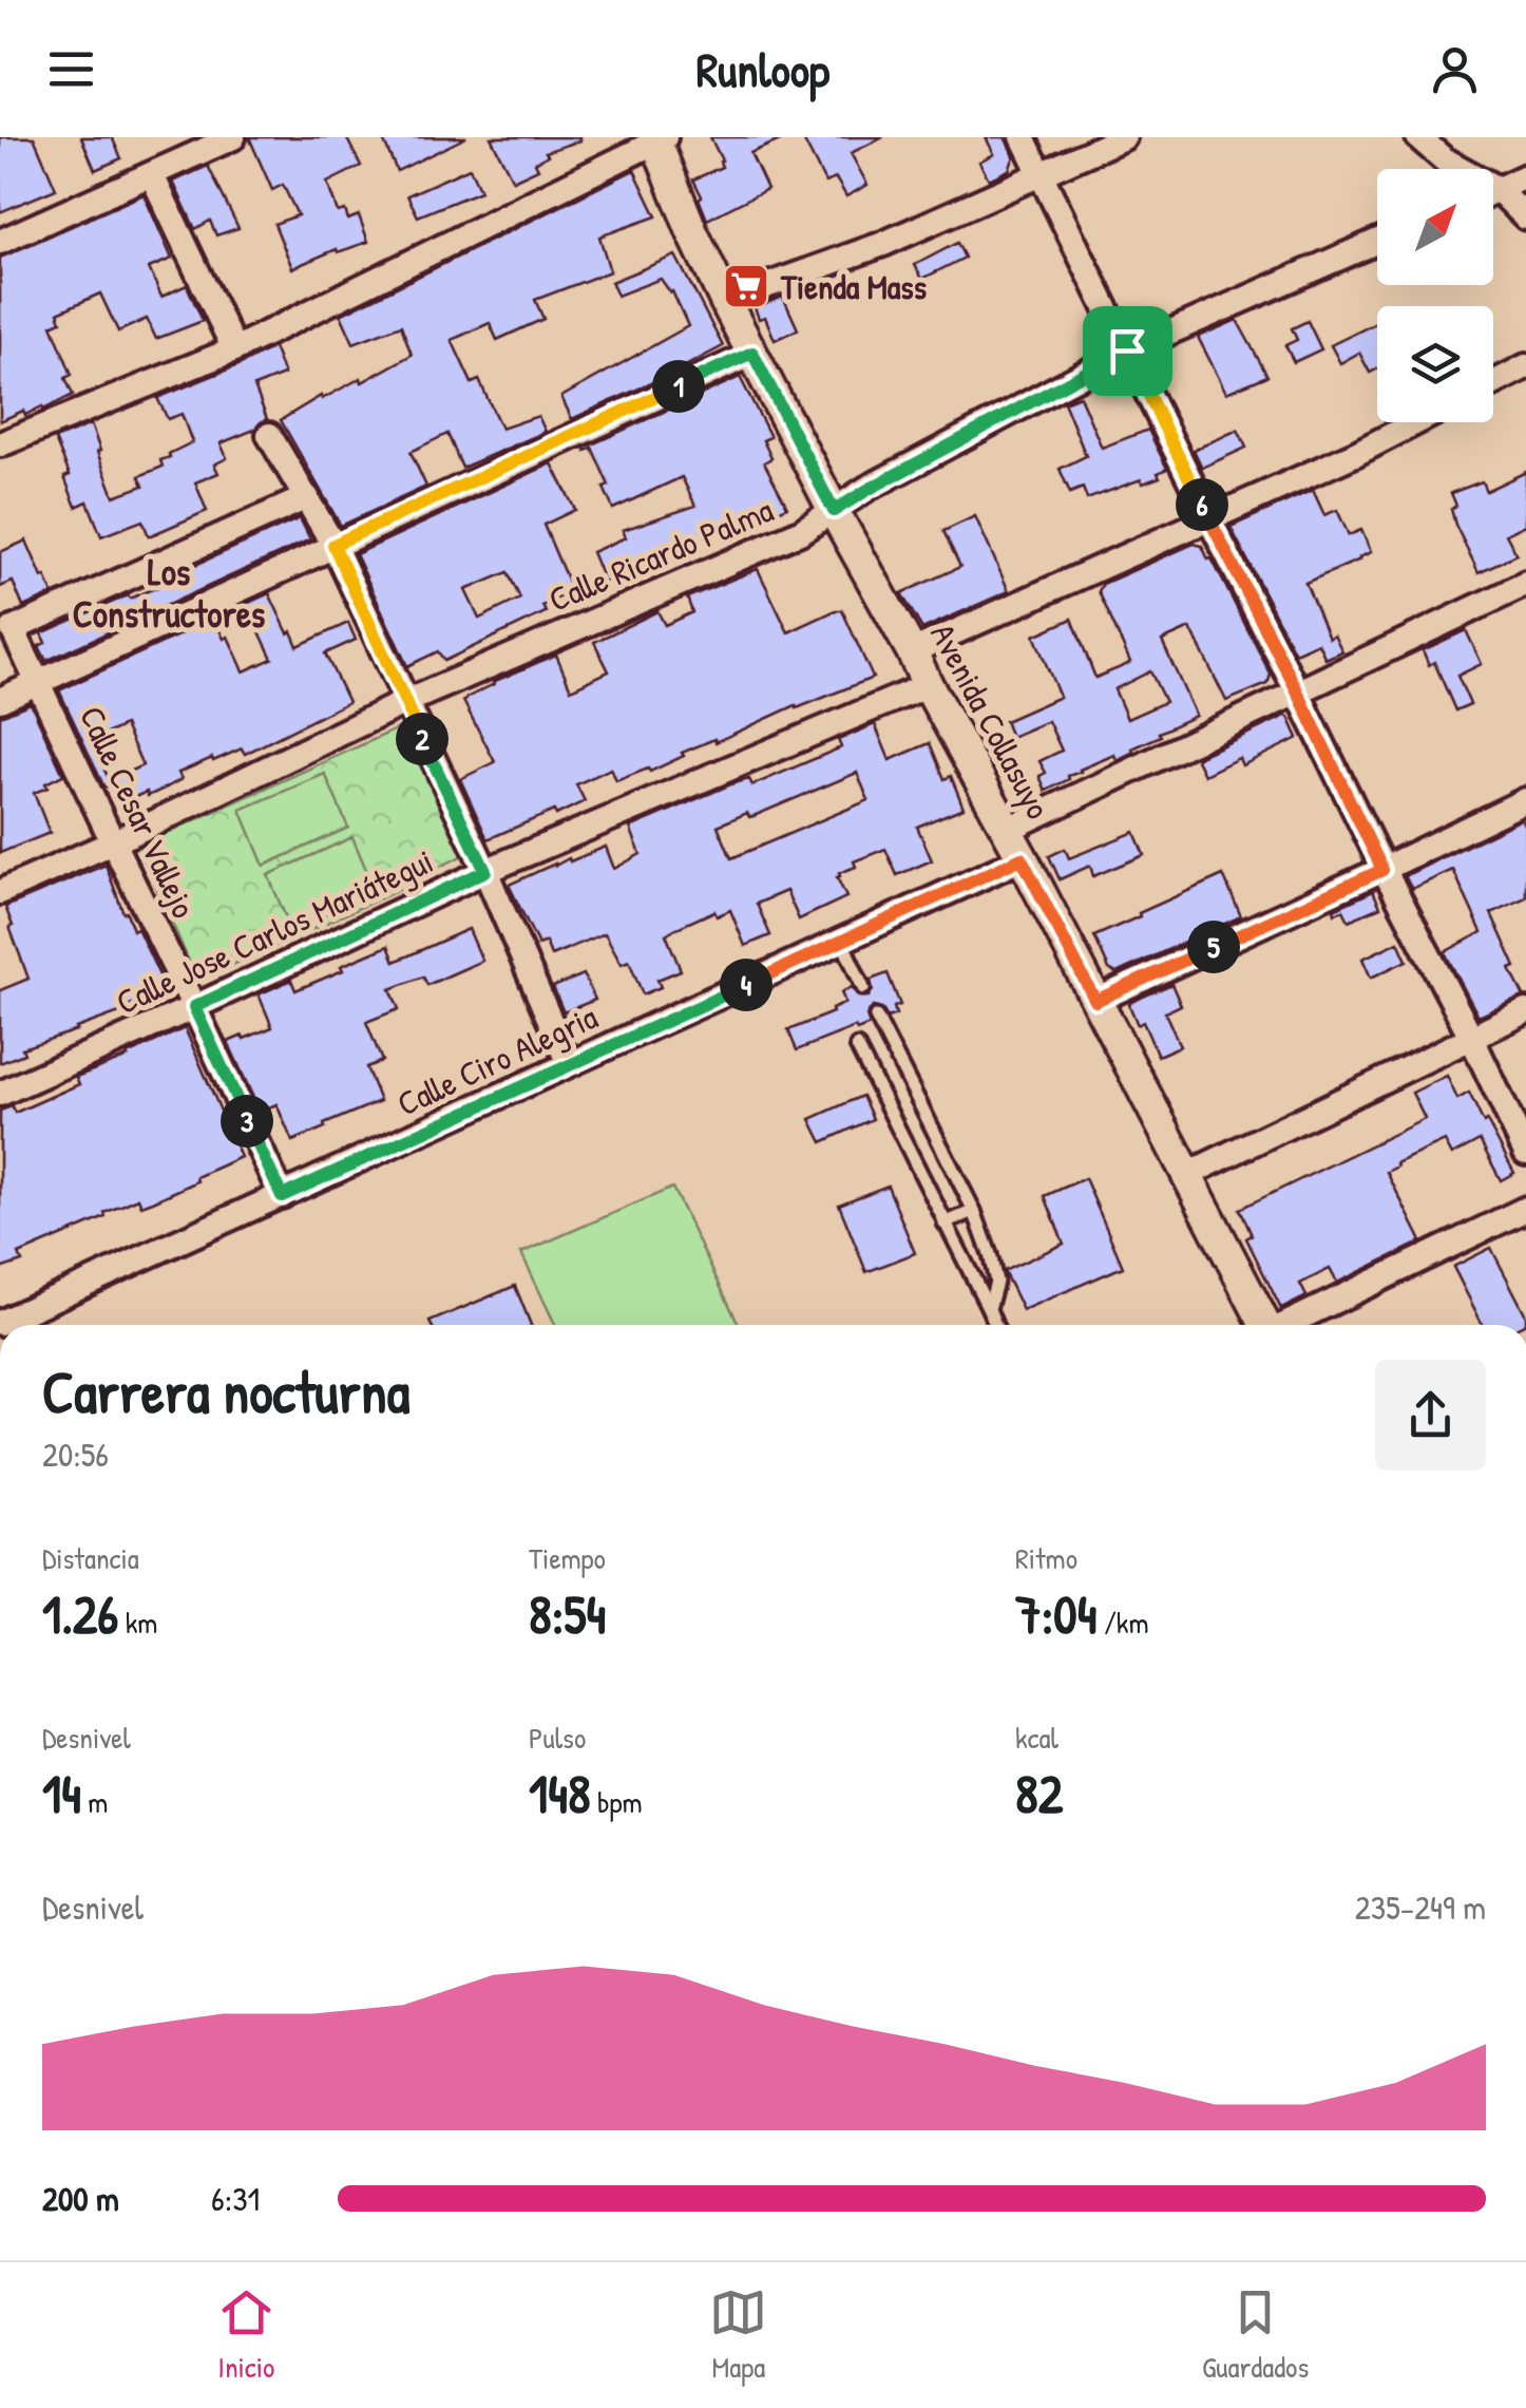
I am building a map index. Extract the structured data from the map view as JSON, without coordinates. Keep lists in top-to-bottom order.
{
  "streets": {
    "street": [
      "Calle Ricardo Palma",
      "Avenida Collasuyo",
      "Calle Cesar Vallejo",
      "Calle Jose Carlos Mariátegui",
      "Calle Ciro Alegria"
    ]
  },
  "crossings": [
    ["Calle Ricardo Palma", "Avenida Collasuyo"],
    ["Calle Ricardo Palma", "Calle Cesar Vallejo"],
    ["Avenida Collasuyo", "Calle Jose Carlos Mariátegui"],
    ["Avenida Collasuyo", "Calle Ciro Alegria"],
    ["Calle Cesar Vallejo", "Calle Jose Carlos Mariátegui"],
    ["Calle Cesar Vallejo", "Calle Ciro Alegria"]
  ],
  "districts": ["Los Constructores"],
  "places": {
    "supermarket": ["Tienda Mass"]
  },
  "north": "top right",
  "page": {
    "header": "Runloop",
    "pins": [
      "1",
      "6",
      "2",
      "5",
      "4",
      "3"
    ],
    "heading": ["Carrera nocturna", "20:56"],
    "stats": [
      ["Distancia", "1.26 km"],
      ["Tiempo", "8:54"],
      ["Ritmo", "7:04 /km"],
      ["Desnivel", "14 m"],
      ["Pulso", "148 bpm"],
      ["kcal", "82"]
    ],
    "chart": ["Desnivel", "235–249 m"],
    "list": [
      {
        "name": "200 m",
        "note": "6:31"
      }
    ],
    "tabs": ["Inicio", "Mapa", "Guardados"]
  }
}
